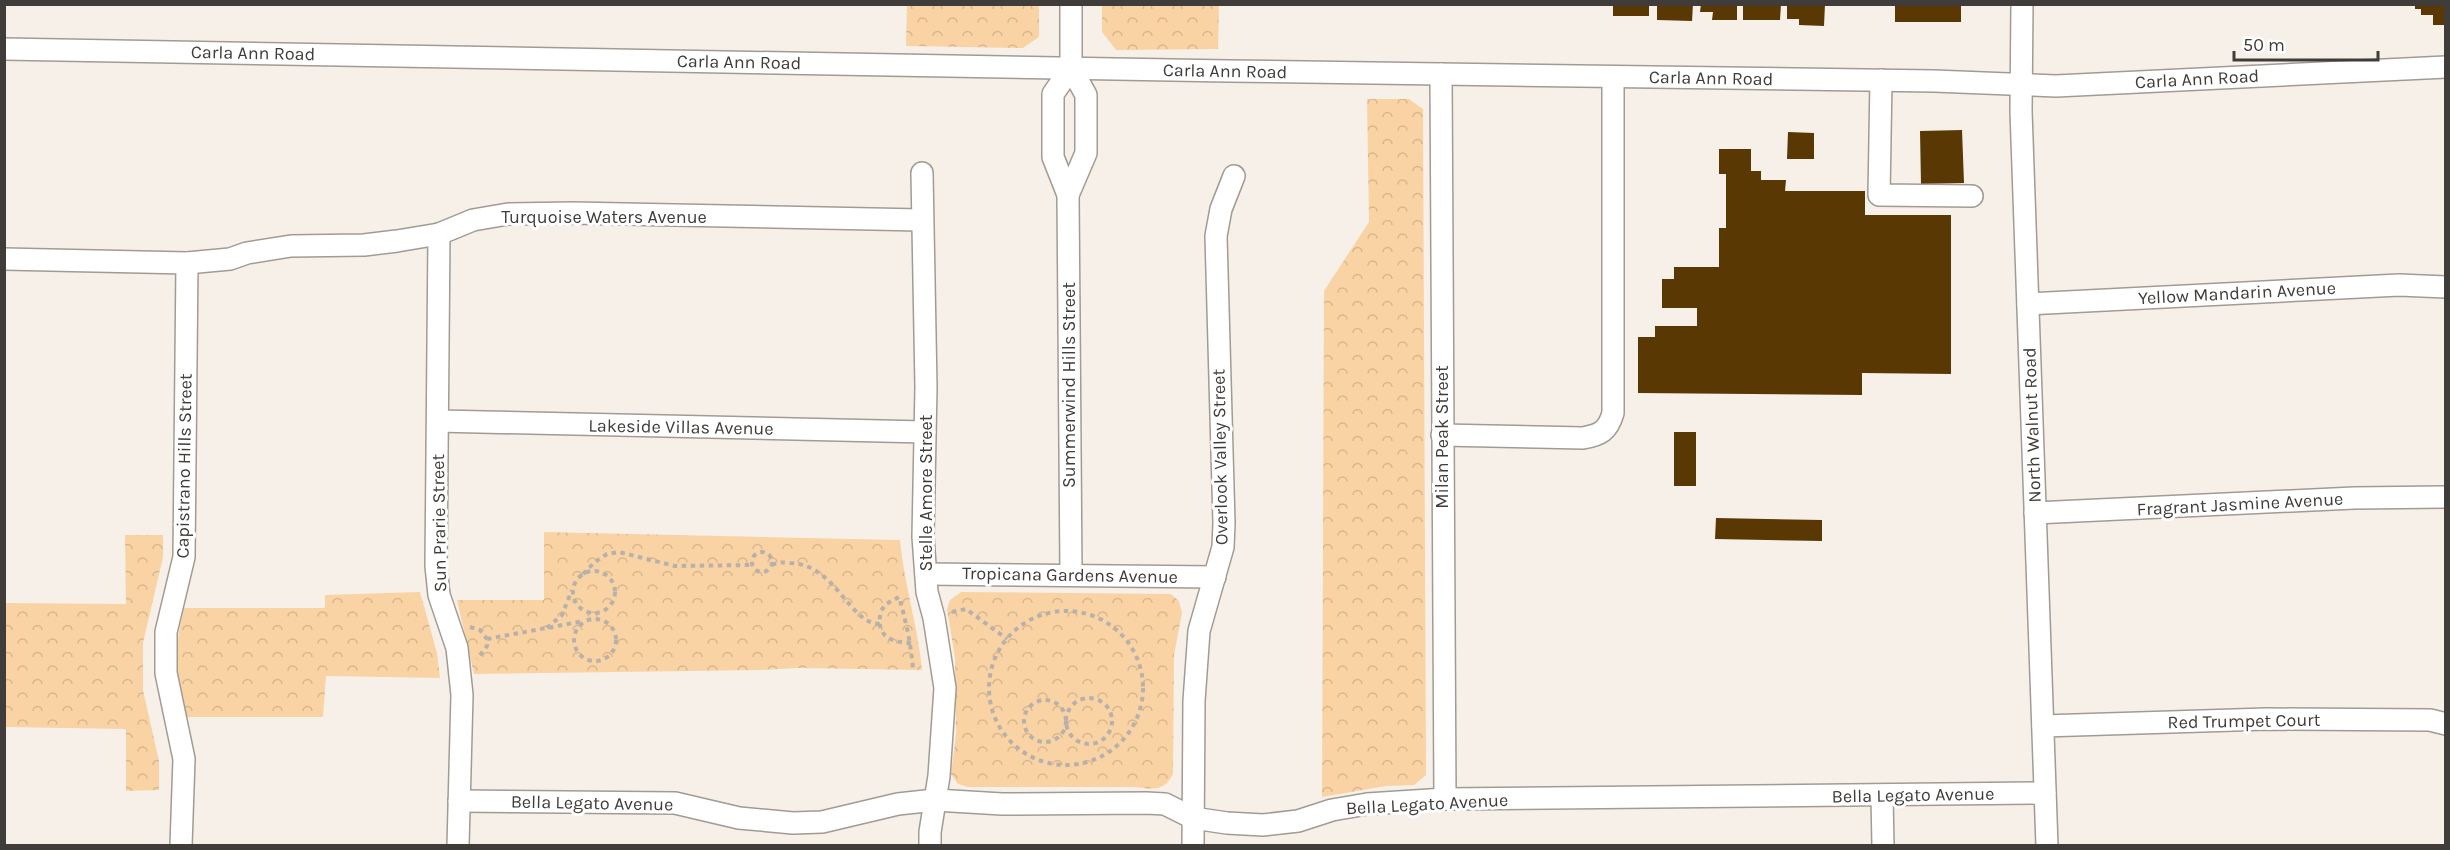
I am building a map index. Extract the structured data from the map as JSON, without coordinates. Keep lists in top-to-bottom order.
{
  "streets": {
    "street": [
      "Carla Ann Road",
      "Turquoise Waters Avenue",
      "Yellow Mandarin Avenue",
      "Summerwind Hills Street",
      "North Walnut Road",
      "Lakeside Villas Avenue",
      "Milan Peak Street",
      "Overlook Valley Street",
      "Capistrano Hills Street",
      "Stelle Amore Street",
      "Fragrant Jasmine Avenue",
      "Sun Prarie Street",
      "Tropicana Gardens Avenue",
      "Red Trumpet Court",
      "Bella Legato Avenue"
    ]
  },
  "crossings": [
    ["Carla Ann Road", "Summerwind Hills Street"],
    ["Carla Ann Road", "North Walnut Road"],
    ["Carla Ann Road", "Milan Peak Street"],
    ["Turquoise Waters Avenue", "Capistrano Hills Street"],
    ["Turquoise Waters Avenue", "Stelle Amore Street"],
    ["Turquoise Waters Avenue", "Sun Prarie Street"],
    ["Yellow Mandarin Avenue", "North Walnut Road"],
    ["Summerwind Hills Street", "Tropicana Gardens Avenue"],
    ["North Walnut Road", "Fragrant Jasmine Avenue"],
    ["North Walnut Road", "Red Trumpet Court"],
    ["North Walnut Road", "Bella Legato Avenue"],
    ["Lakeside Villas Avenue", "Stelle Amore Street"],
    ["Lakeside Villas Avenue", "Sun Prarie Street"],
    ["Milan Peak Street", "Bella Legato Avenue"],
    ["Overlook Valley Street", "Tropicana Gardens Avenue"],
    ["Overlook Valley Street", "Bella Legato Avenue"],
    ["Stelle Amore Street", "Tropicana Gardens Avenue"],
    ["Stelle Amore Street", "Bella Legato Avenue"],
    ["Sun Prarie Street", "Bella Legato Avenue"]
  ],
  "scale_bar": "50 m"
}
